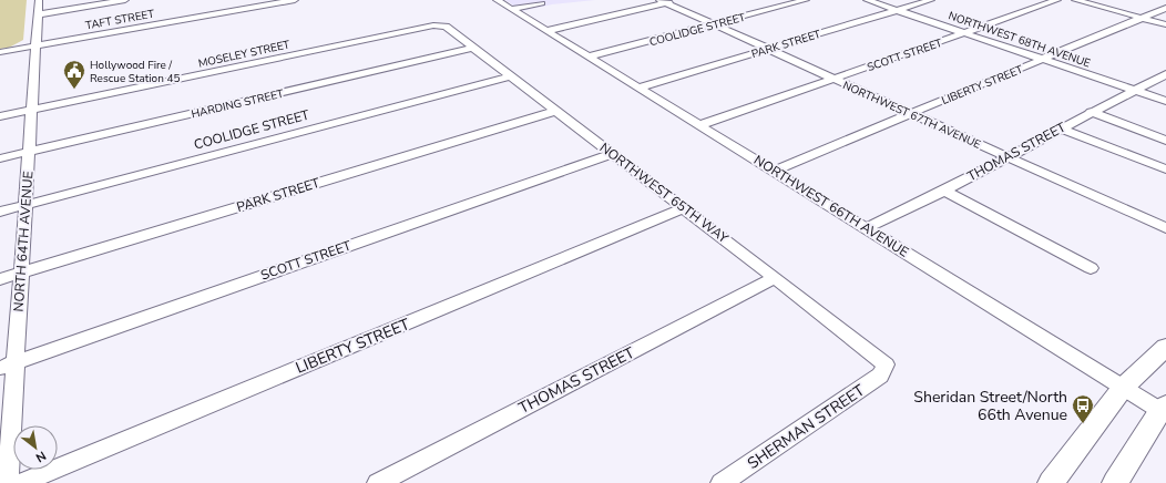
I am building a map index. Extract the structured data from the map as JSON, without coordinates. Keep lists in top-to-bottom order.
{
  "streets": {
    "street": [
      "TAFT STREET",
      "COOLIDGE STREET",
      "NORTHWEST 68TH AVENUE",
      "PARK STREET",
      "MOSELEY STREET",
      "SCOTT STREET",
      "LIBERTY STREET",
      "HARDING STREET",
      "NORTHWEST 67TH AVENUE",
      "THOMAS STREET",
      "NORTHWEST 65TH WAY",
      "NORTHWEST 66TH AVENUE",
      "NORTH 64TH AVENUE",
      "SHERMAN STREET"
    ]
  },
  "crossings": [
    ["TAFT STREET", "NORTH 64TH AVENUE"],
    ["COOLIDGE STREET", "NORTHWEST 67TH AVENUE"],
    ["COOLIDGE STREET", "NORTHWEST 65TH WAY"],
    ["COOLIDGE STREET", "NORTHWEST 66TH AVENUE"],
    ["COOLIDGE STREET", "NORTH 64TH AVENUE"],
    ["NORTHWEST 68TH AVENUE", "PARK STREET"],
    ["NORTHWEST 68TH AVENUE", "SCOTT STREET"],
    ["NORTHWEST 68TH AVENUE", "LIBERTY STREET"],
    ["NORTHWEST 68TH AVENUE", "THOMAS STREET"],
    ["PARK STREET", "NORTHWEST 67TH AVENUE"],
    ["PARK STREET", "NORTHWEST 65TH WAY"],
    ["PARK STREET", "NORTHWEST 66TH AVENUE"],
    ["PARK STREET", "NORTH 64TH AVENUE"],
    ["MOSELEY STREET", "NORTHWEST 65TH WAY"],
    ["MOSELEY STREET", "NORTH 64TH AVENUE"],
    ["SCOTT STREET", "NORTHWEST 67TH AVENUE"],
    ["SCOTT STREET", "NORTHWEST 65TH WAY"],
    ["SCOTT STREET", "NORTHWEST 66TH AVENUE"],
    ["SCOTT STREET", "NORTH 64TH AVENUE"],
    ["LIBERTY STREET", "NORTHWEST 67TH AVENUE"],
    ["LIBERTY STREET", "NORTHWEST 65TH WAY"],
    ["LIBERTY STREET", "NORTHWEST 66TH AVENUE"],
    ["HARDING STREET", "NORTHWEST 65TH WAY"],
    ["HARDING STREET", "NORTH 64TH AVENUE"],
    ["NORTHWEST 67TH AVENUE", "THOMAS STREET"],
    ["THOMAS STREET", "NORTHWEST 65TH WAY"],
    ["THOMAS STREET", "NORTHWEST 66TH AVENUE"],
    ["NORTHWEST 65TH WAY", "SHERMAN STREET"]
  ],
  "places": {
    "public building": ["Hollywood Fire / Rescue Station 45"],
    "bus stop": ["Sheridan Street/North 66th Avenue"]
  },
  "north": "bottom right"
}
